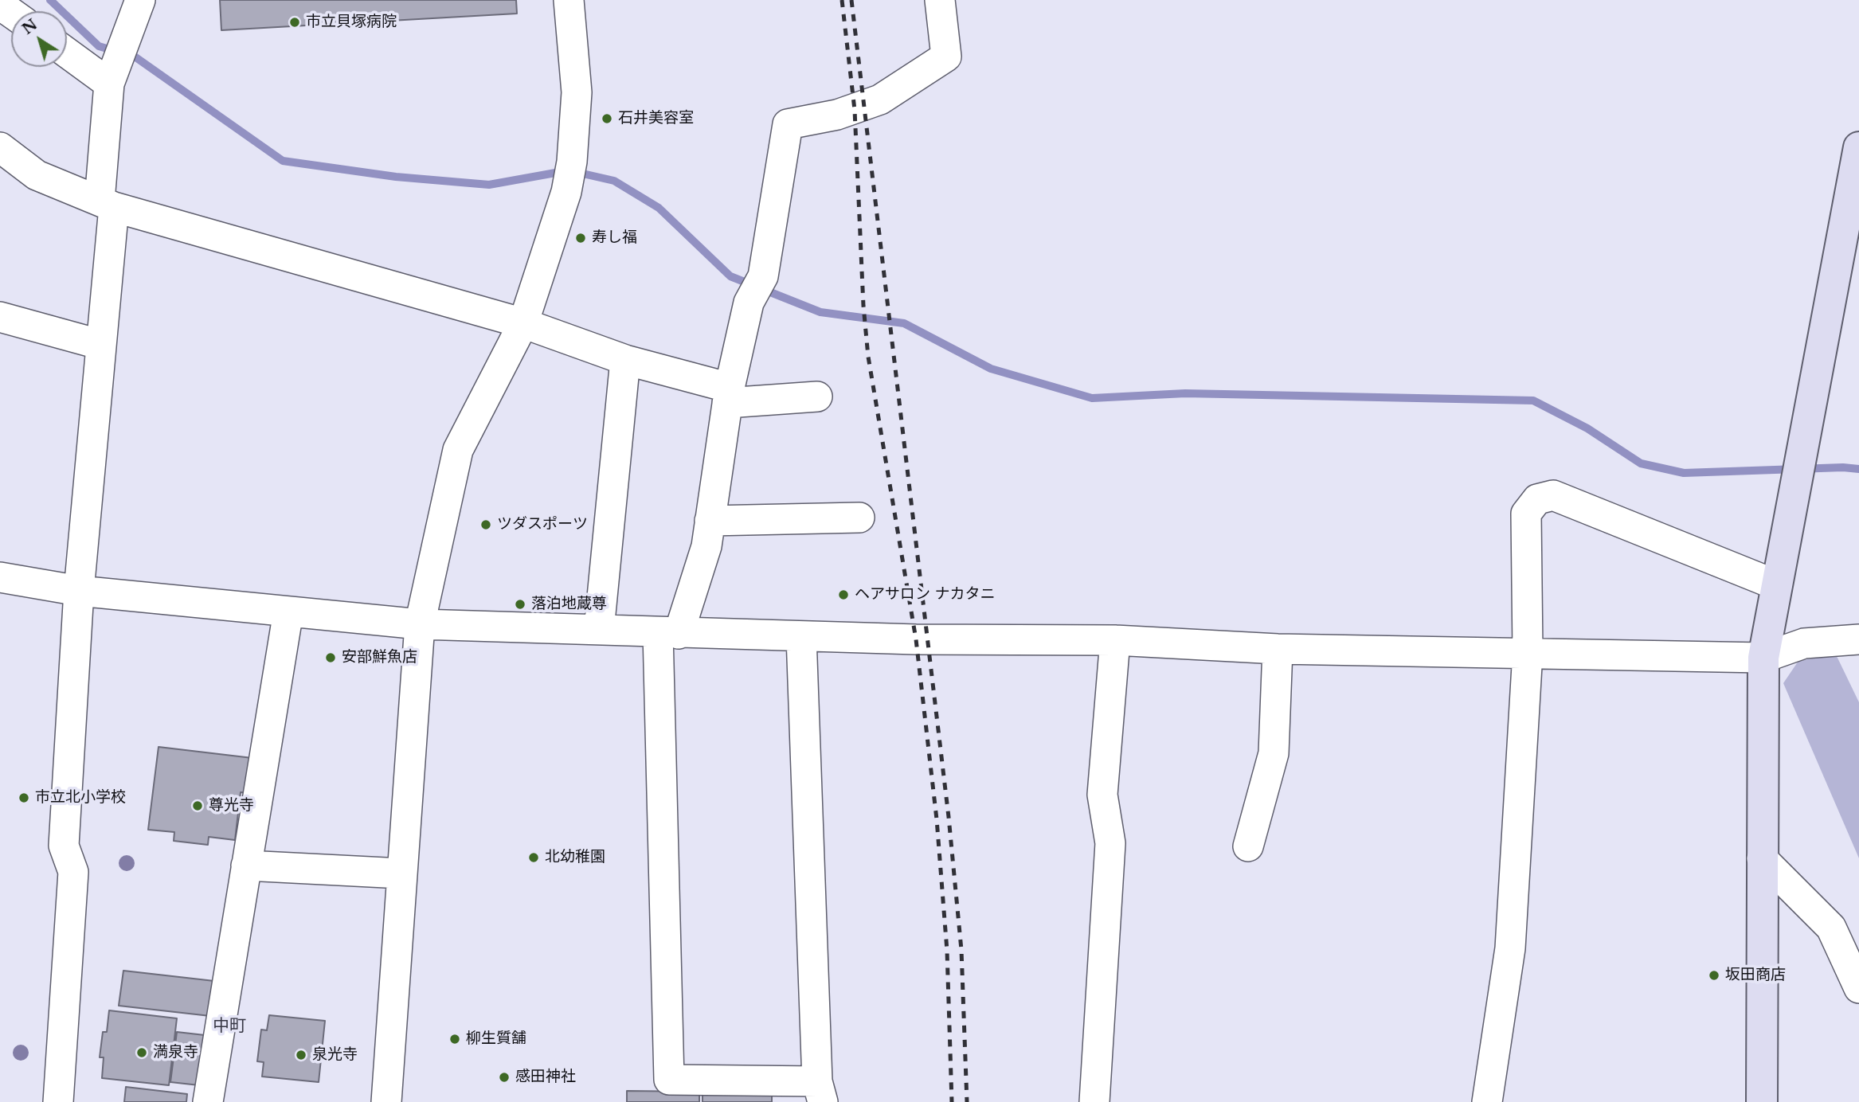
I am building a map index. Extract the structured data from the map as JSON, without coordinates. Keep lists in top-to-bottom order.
{
  "districts": ["中町"],
  "places": [
    "市立貝塚病院",
    "石井美容室",
    "寿し福",
    "ツダスポーツ",
    "ヘアサロン ナカタニ",
    "落泊地蔵尊",
    "安部鮮魚店",
    "市立北小学校",
    "尊光寺",
    "北幼稚園",
    "坂田商店",
    "柳生質舗",
    "満泉寺",
    "泉光寺",
    "感田神社"
  ],
  "north": "top left"
}
